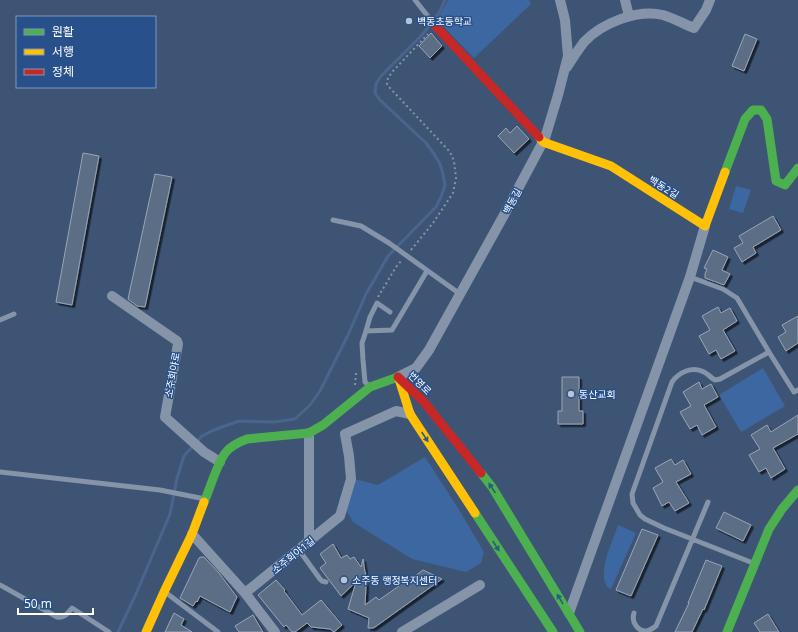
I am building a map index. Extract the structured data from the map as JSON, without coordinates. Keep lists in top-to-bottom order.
{
  "streets": {
    "street": [
      "백동2길",
      "백동길",
      "소주회야로",
      "번영로",
      "소주회야1길"
    ]
  },
  "crossings": [
    ["백동2길", "백동길"],
    ["백동길", "번영로"],
    ["번영로", "소주회야1길"]
  ],
  "places": ["백동초등학교", "동산교회", "소주동 행정복지센터"],
  "legend": ["원활", "서행", "정체"],
  "scale_bar": "50 m"
}
